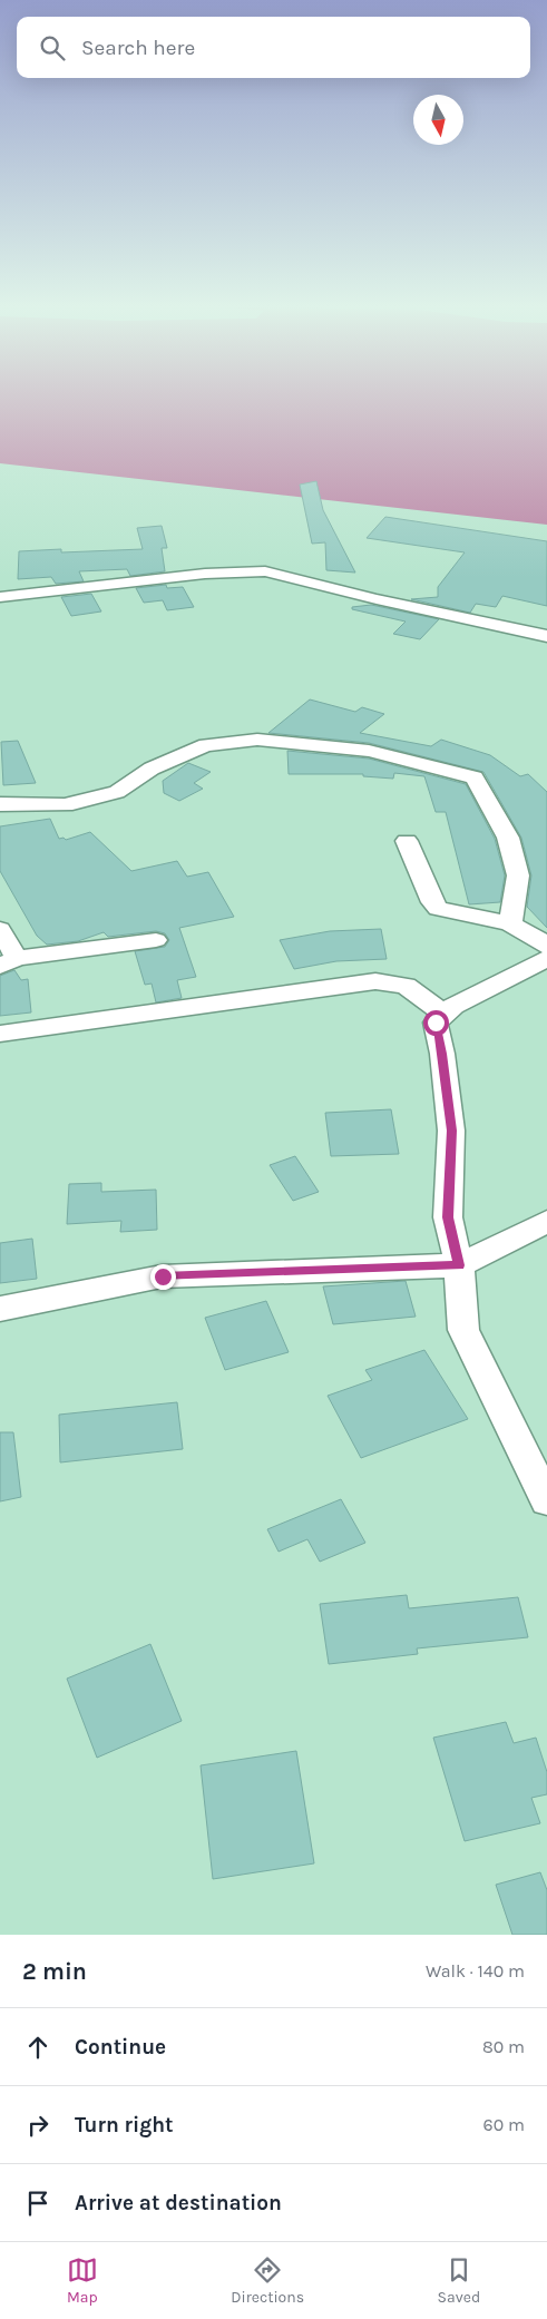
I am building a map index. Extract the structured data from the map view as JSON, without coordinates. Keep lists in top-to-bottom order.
{
  "north": "bottom",
  "page": {
    "search": "Search here",
    "heading": ["2 min", "Walk · 140 m"],
    "list": [
      ["Continue", "80 m"],
      ["Turn right", "60 m"],
      "Arrive at destination"
    ],
    "nav": ["Map", "Directions", "Saved"]
  }
}
